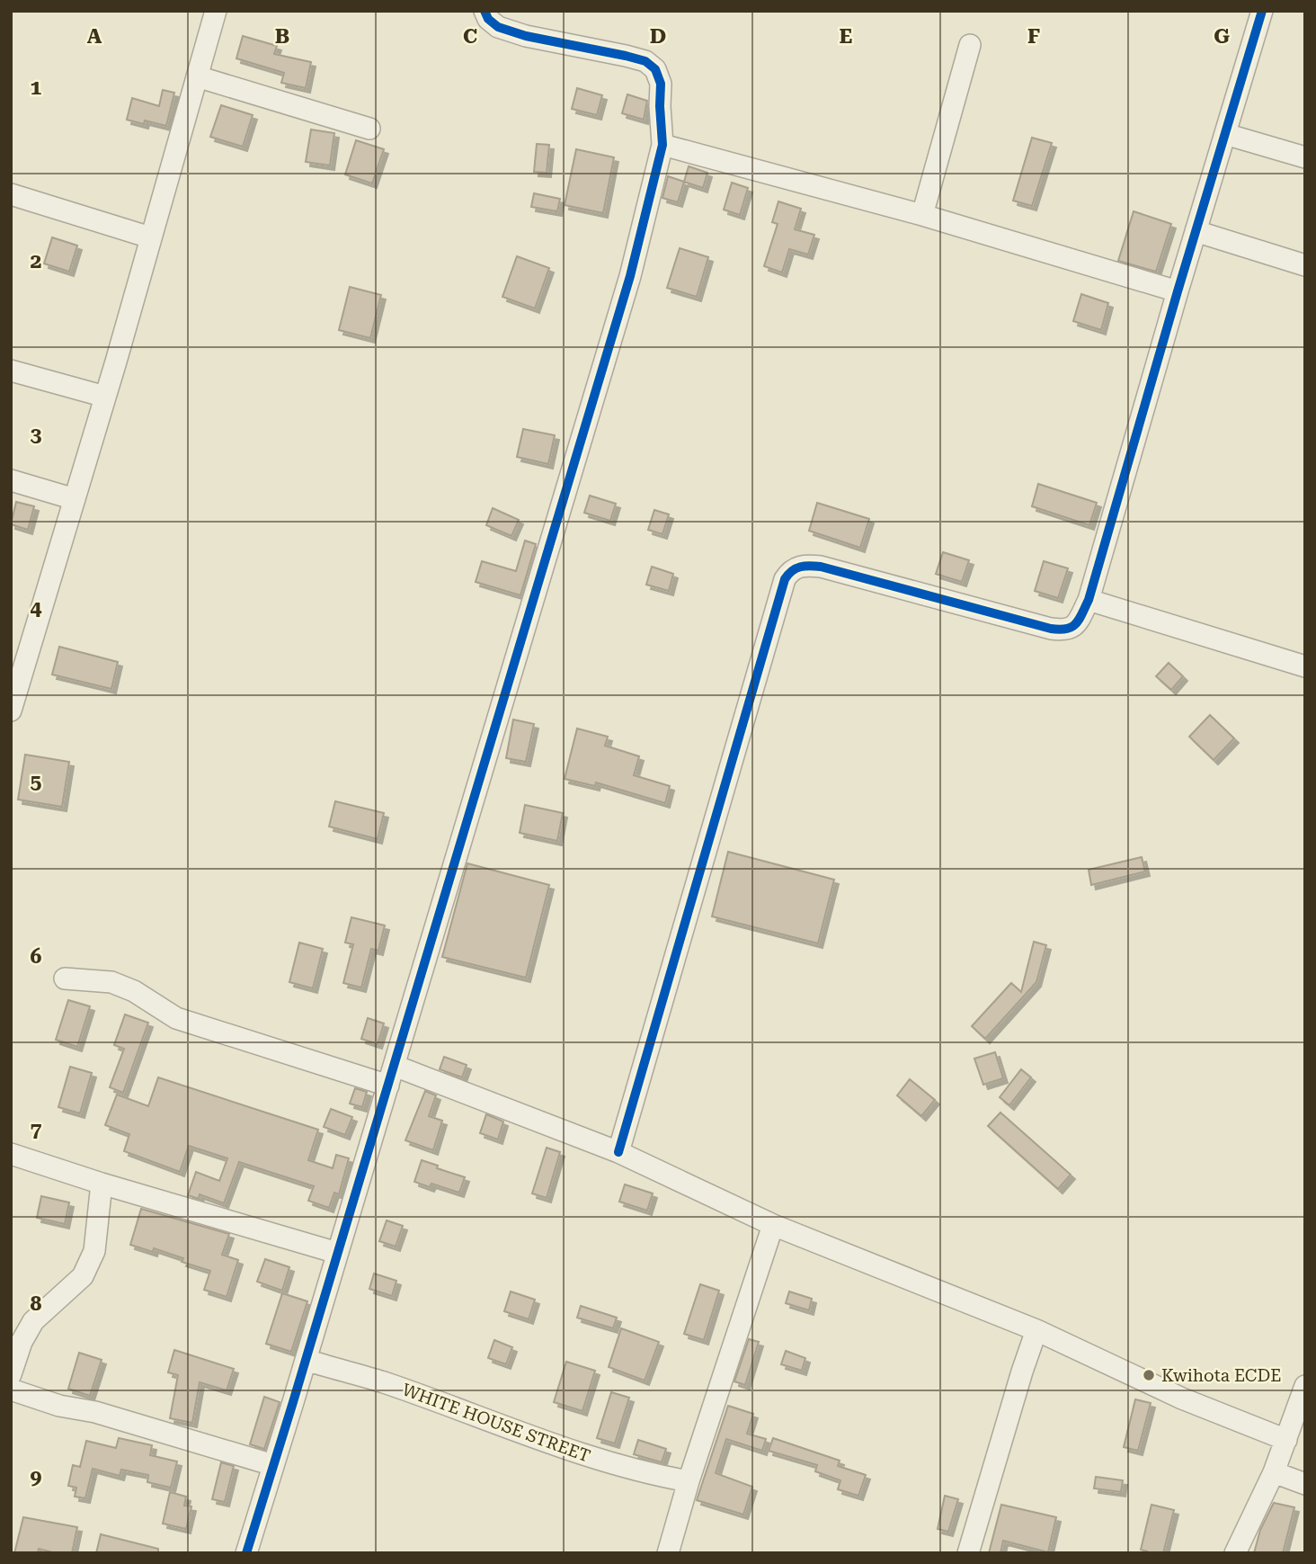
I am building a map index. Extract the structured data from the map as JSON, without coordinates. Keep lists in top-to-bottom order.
{
  "streets": {
    "street": ["WHITE HOUSE STREET"]
  },
  "places": ["Kwihota ECDE"],
  "grid": {
    "columns": [
      "A",
      "B",
      "C",
      "D",
      "E",
      "F",
      "G"
    ],
    "rows": [
      "1",
      "2",
      "3",
      "4",
      "5",
      "6",
      "7",
      "8",
      "9"
    ]
  }
}
